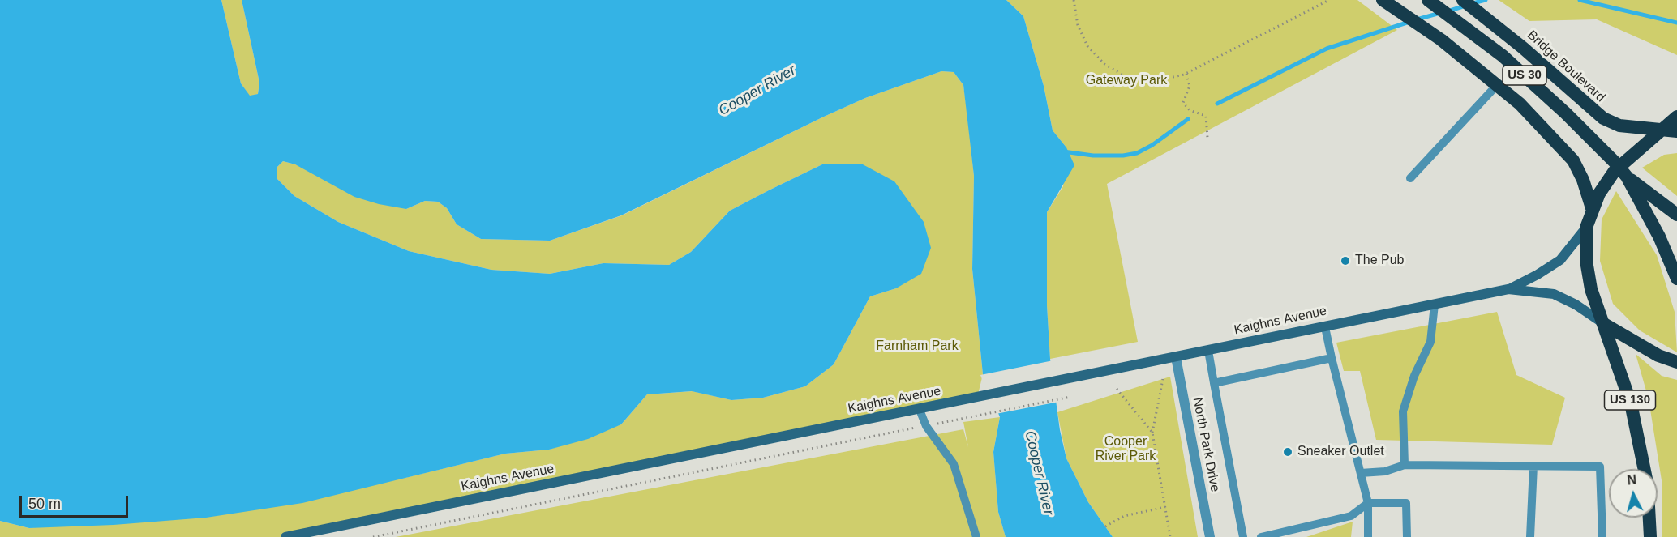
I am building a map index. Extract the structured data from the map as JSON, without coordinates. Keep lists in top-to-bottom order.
{
  "streets": {
    "highway": ["Bridge Boulevard", "US 30", "US 130"],
    "main road": ["Kaighns Avenue"],
    "street": ["North Park Drive"]
  },
  "crossings": [
    ["Bridge Boulevard", "US 130"],
    ["Kaighns Avenue", "US 130"],
    ["Kaighns Avenue", "North Park Drive"]
  ],
  "water": ["Cooper River"],
  "parks": ["Gateway Park", "Farnham Park", "Cooper River Park"],
  "places": ["The Pub", "Sneaker Outlet"],
  "scale_bar": "50 m",
  "north": "top"
}
